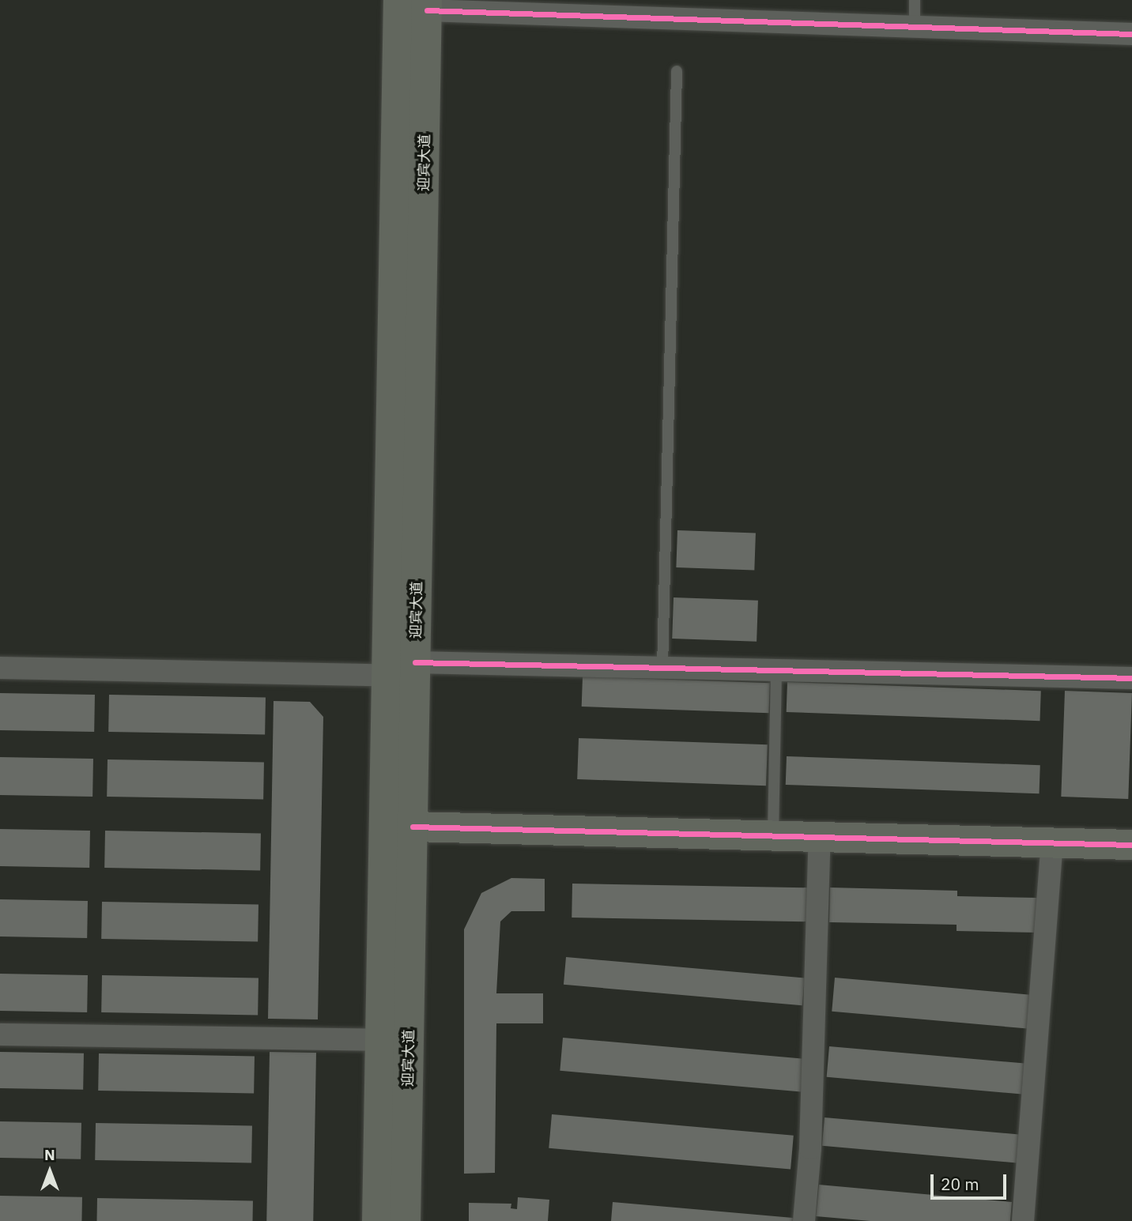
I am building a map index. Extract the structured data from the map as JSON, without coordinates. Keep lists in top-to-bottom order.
{
  "streets": {
    "main road": ["迎宾大道"]
  },
  "scale_bar": "20 m",
  "north": "top"
}
